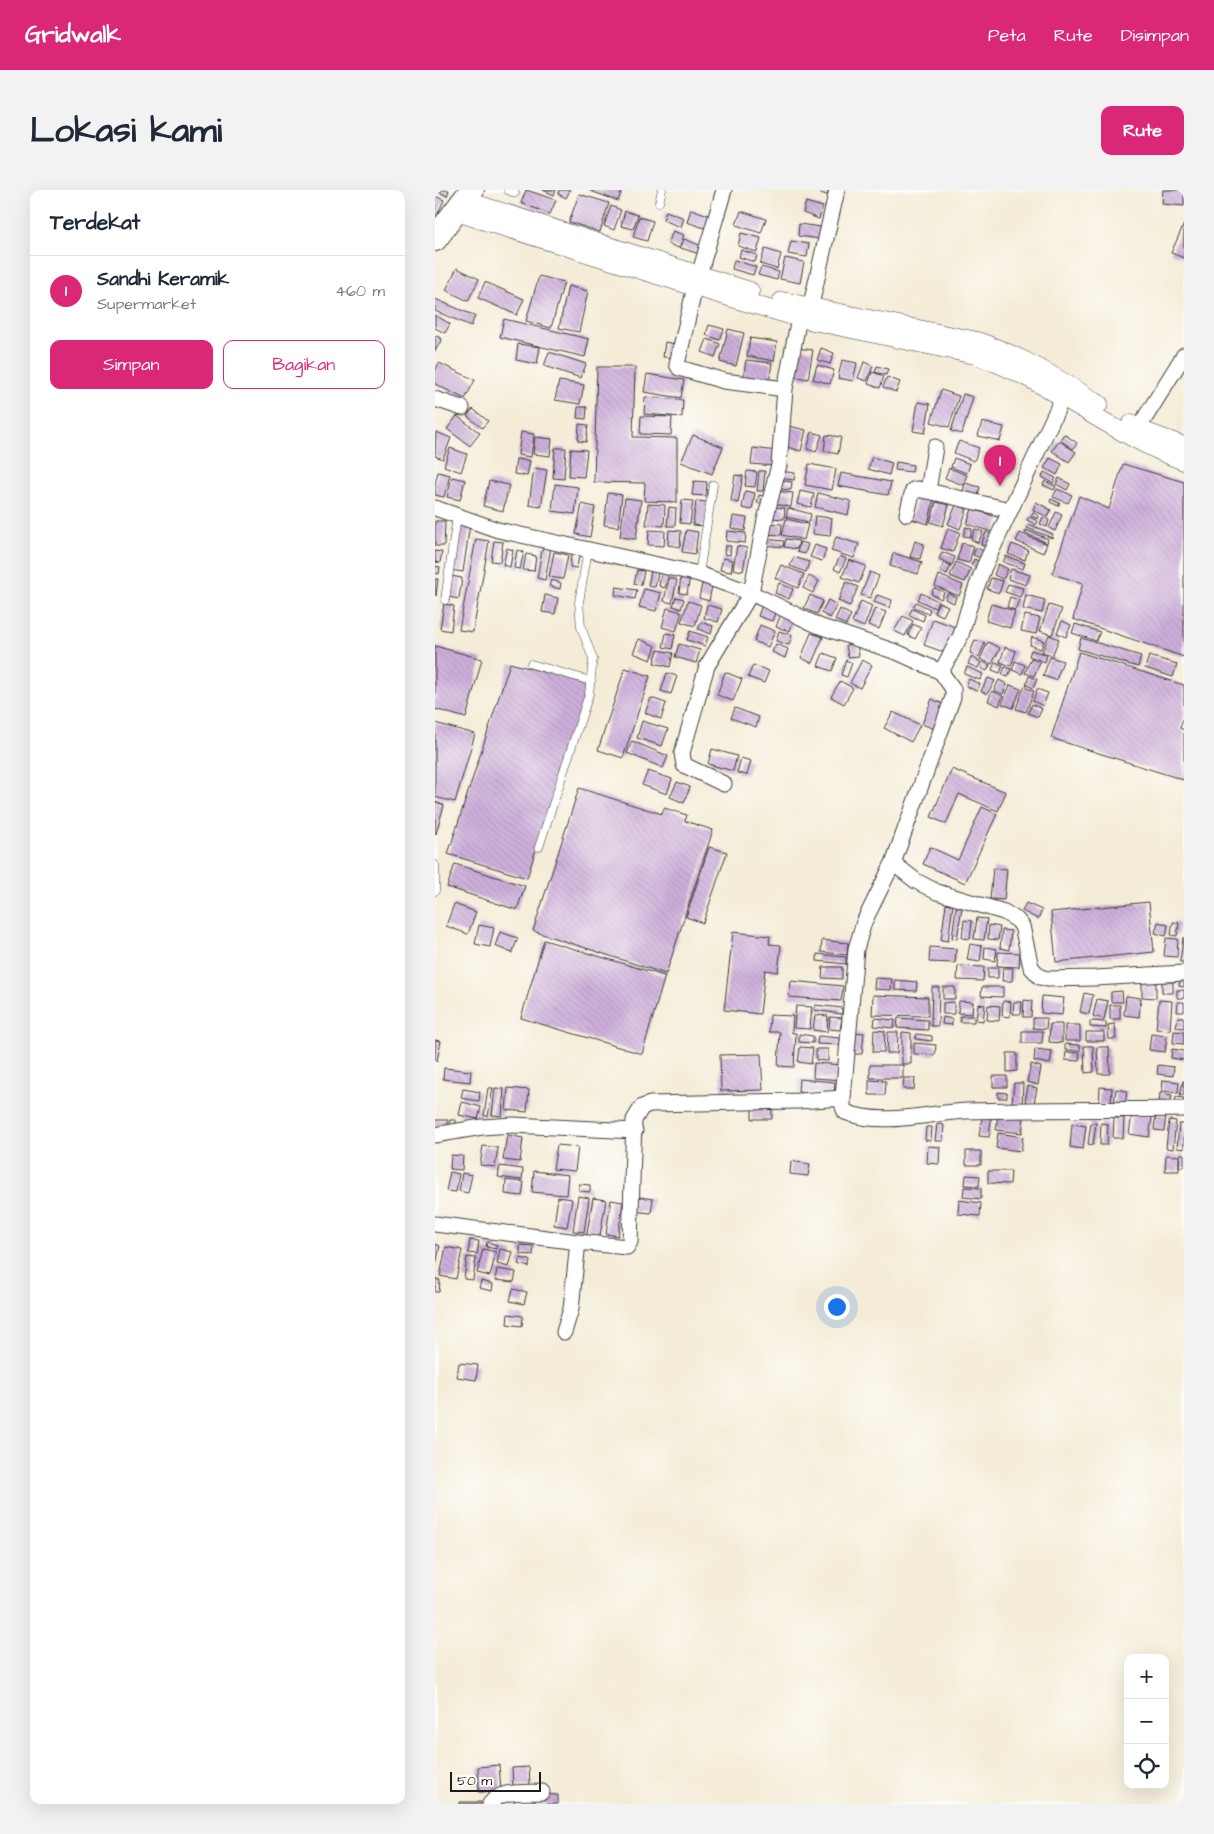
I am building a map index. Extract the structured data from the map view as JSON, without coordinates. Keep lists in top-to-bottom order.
{
  "scale_bar": "50 m",
  "page": {
    "header": "Gridwalk",
    "nav": ["Peta", "Rute", "Disimpan"],
    "title": "Lokasi kami",
    "buttons": [
      "Rute",
      ["Simpan", "Bagikan"]
    ],
    "heading": "Terdekat",
    "list": [
      {
        "mark": "1",
        "name": "Sandhi Keramik",
        "note": "Supermarket",
        "value": "460 m"
      }
    ],
    "pins": "1",
    "map_buttons": ["+", "−"],
    "scale": "50 m"
  }
}
